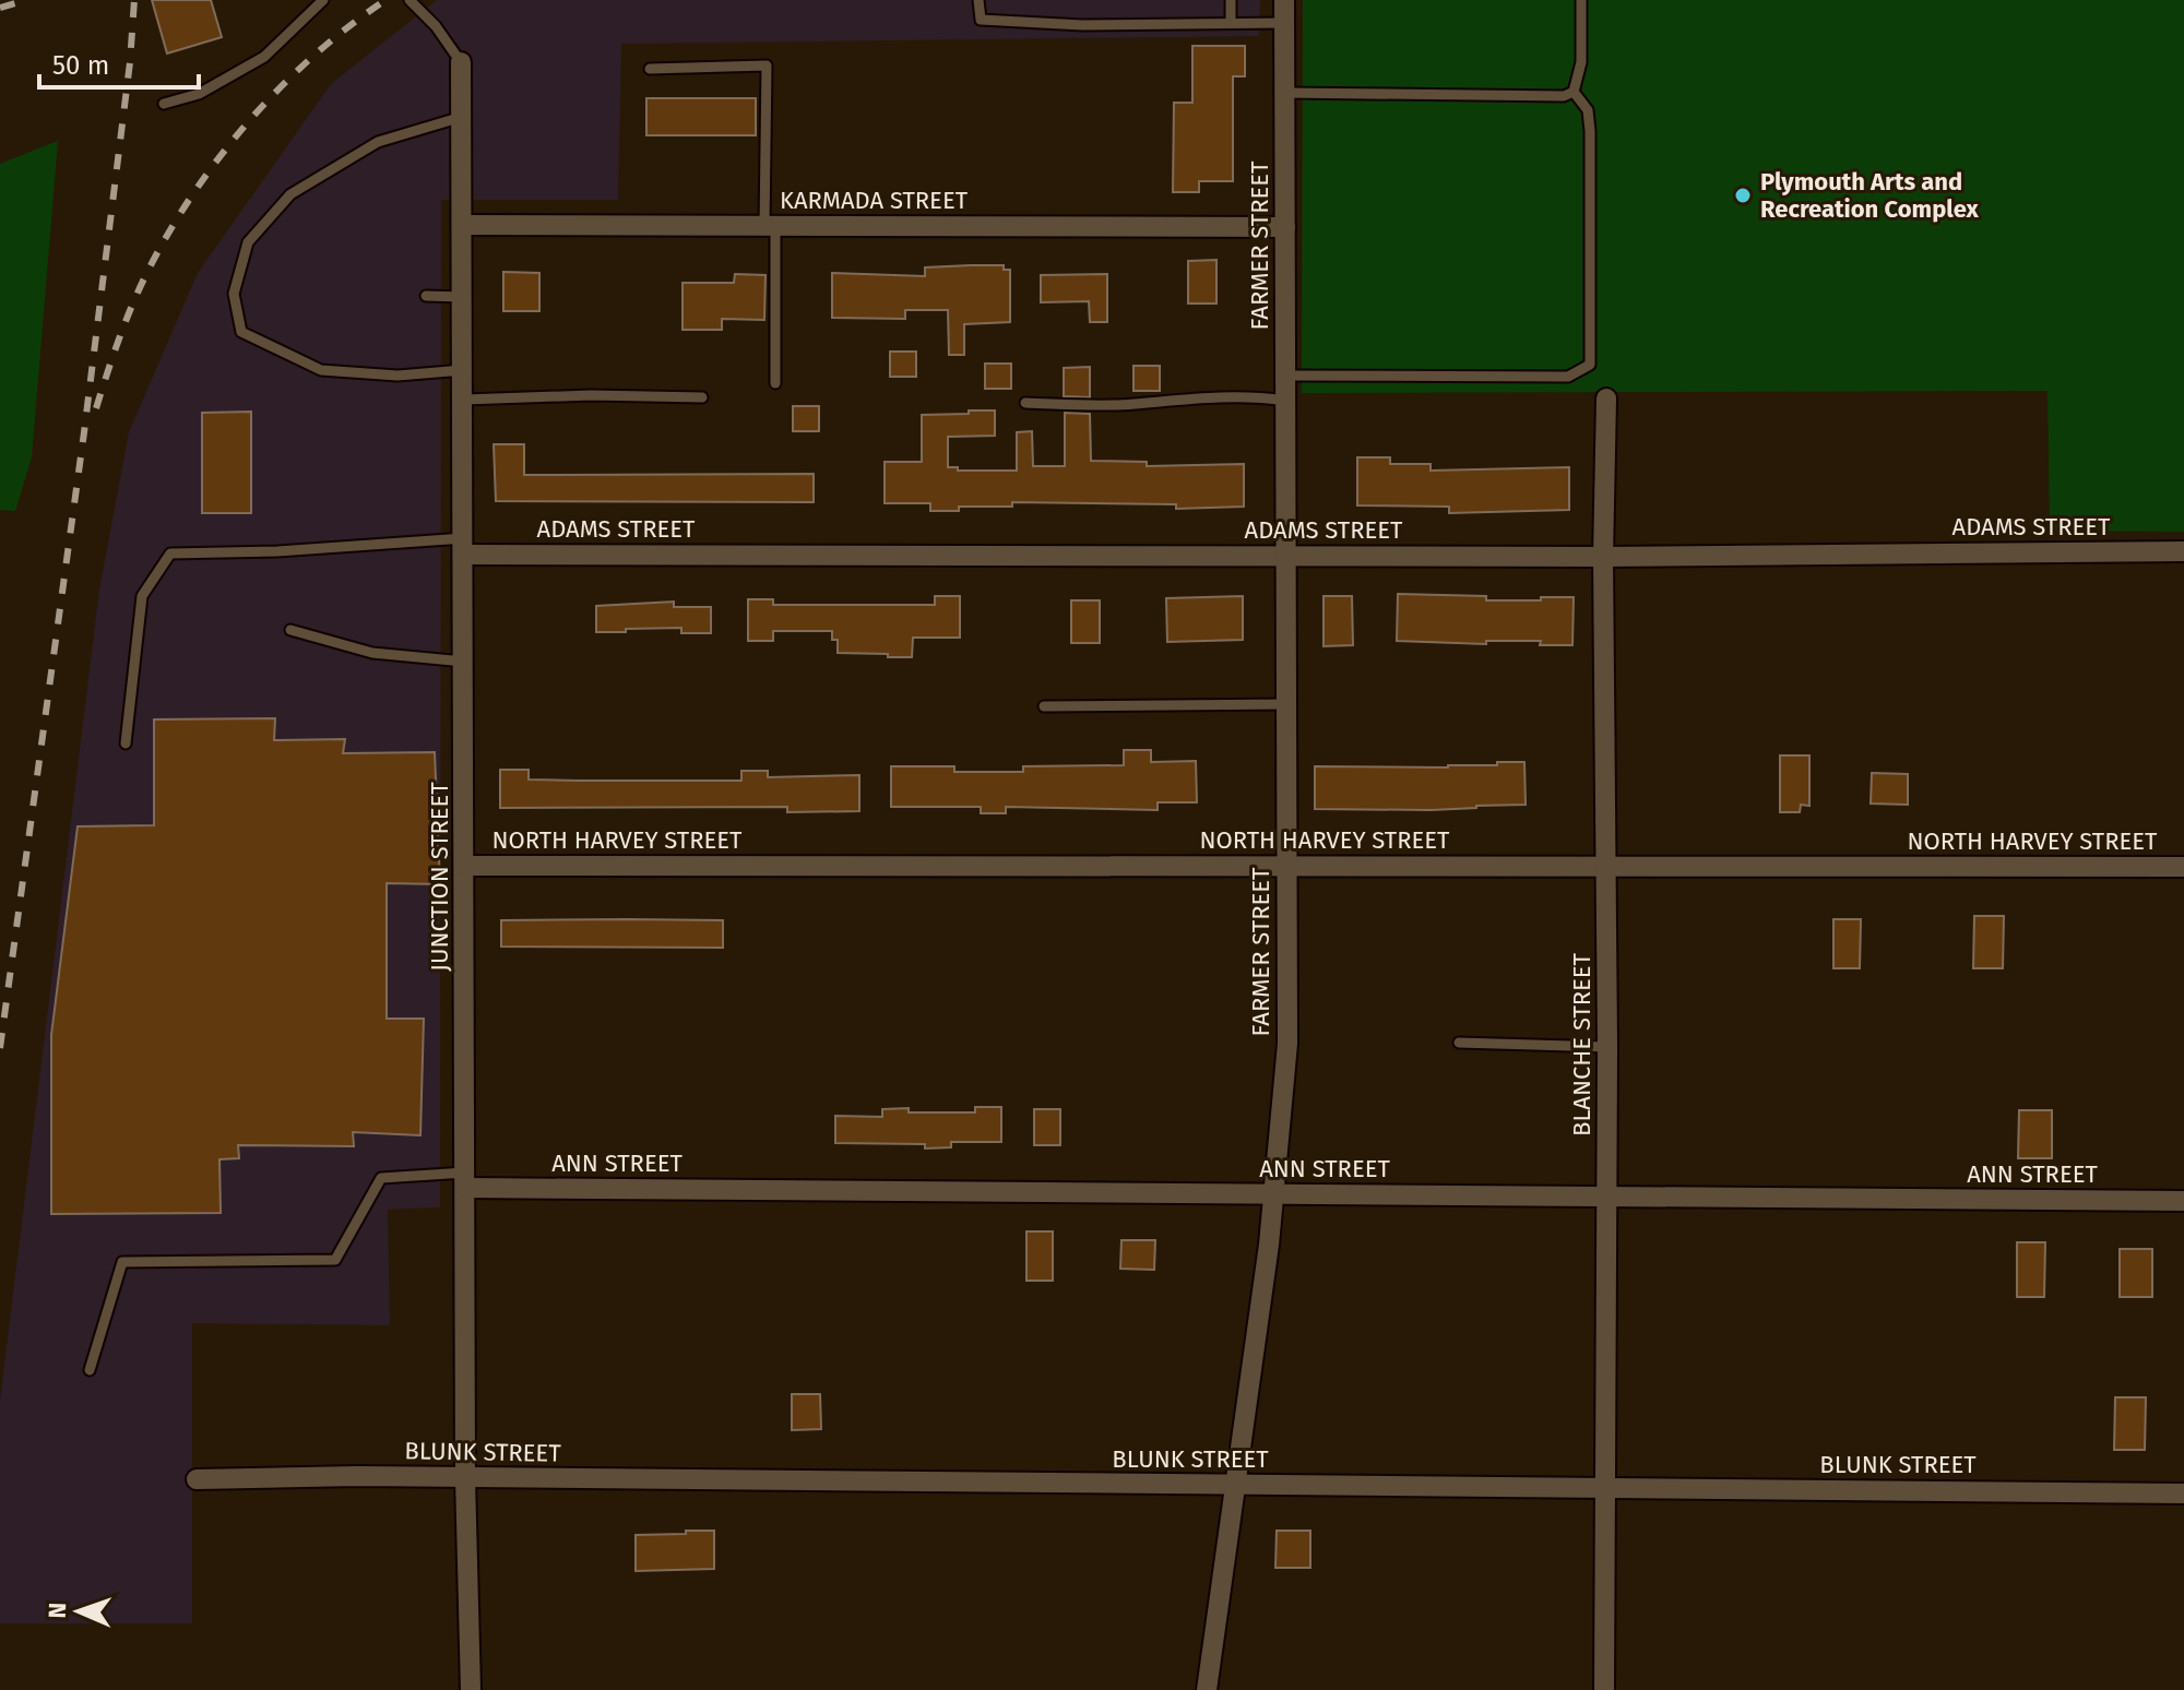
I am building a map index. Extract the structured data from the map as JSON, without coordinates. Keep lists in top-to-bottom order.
{
  "streets": {
    "street": [
      "KARMADA STREET",
      "FARMER STREET",
      "ADAMS STREET",
      "NORTH HARVEY STREET",
      "JUNCTION STREET",
      "BLANCHE STREET",
      "ANN STREET",
      "BLUNK STREET"
    ]
  },
  "crossings": [
    ["KARMADA STREET", "FARMER STREET"],
    ["KARMADA STREET", "JUNCTION STREET"],
    ["FARMER STREET", "ADAMS STREET"],
    ["FARMER STREET", "NORTH HARVEY STREET"],
    ["FARMER STREET", "ANN STREET"],
    ["FARMER STREET", "BLUNK STREET"],
    ["ADAMS STREET", "JUNCTION STREET"],
    ["ADAMS STREET", "BLANCHE STREET"],
    ["NORTH HARVEY STREET", "JUNCTION STREET"],
    ["NORTH HARVEY STREET", "BLANCHE STREET"],
    ["JUNCTION STREET", "ANN STREET"],
    ["JUNCTION STREET", "BLUNK STREET"],
    ["BLANCHE STREET", "ANN STREET"],
    ["BLANCHE STREET", "BLUNK STREET"]
  ],
  "places": ["Plymouth Arts and Recreation Complex"],
  "scale_bar": "50 m",
  "north": "left"
}
